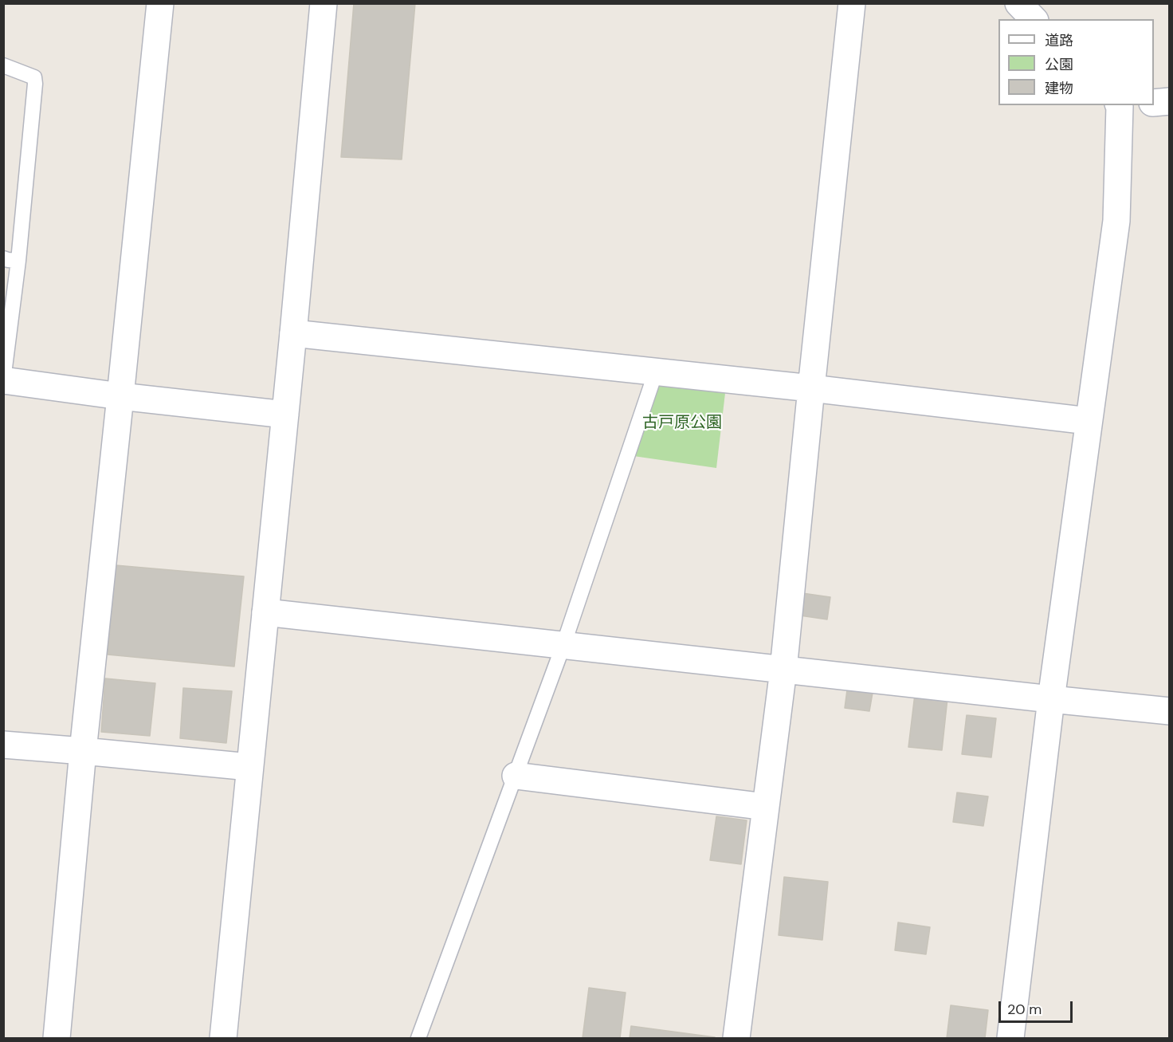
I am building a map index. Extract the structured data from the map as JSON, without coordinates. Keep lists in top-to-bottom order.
{
  "parks": ["古戸原公園"],
  "legend": ["道路", "公園", "建物"],
  "scale_bar": "20 m"
}
